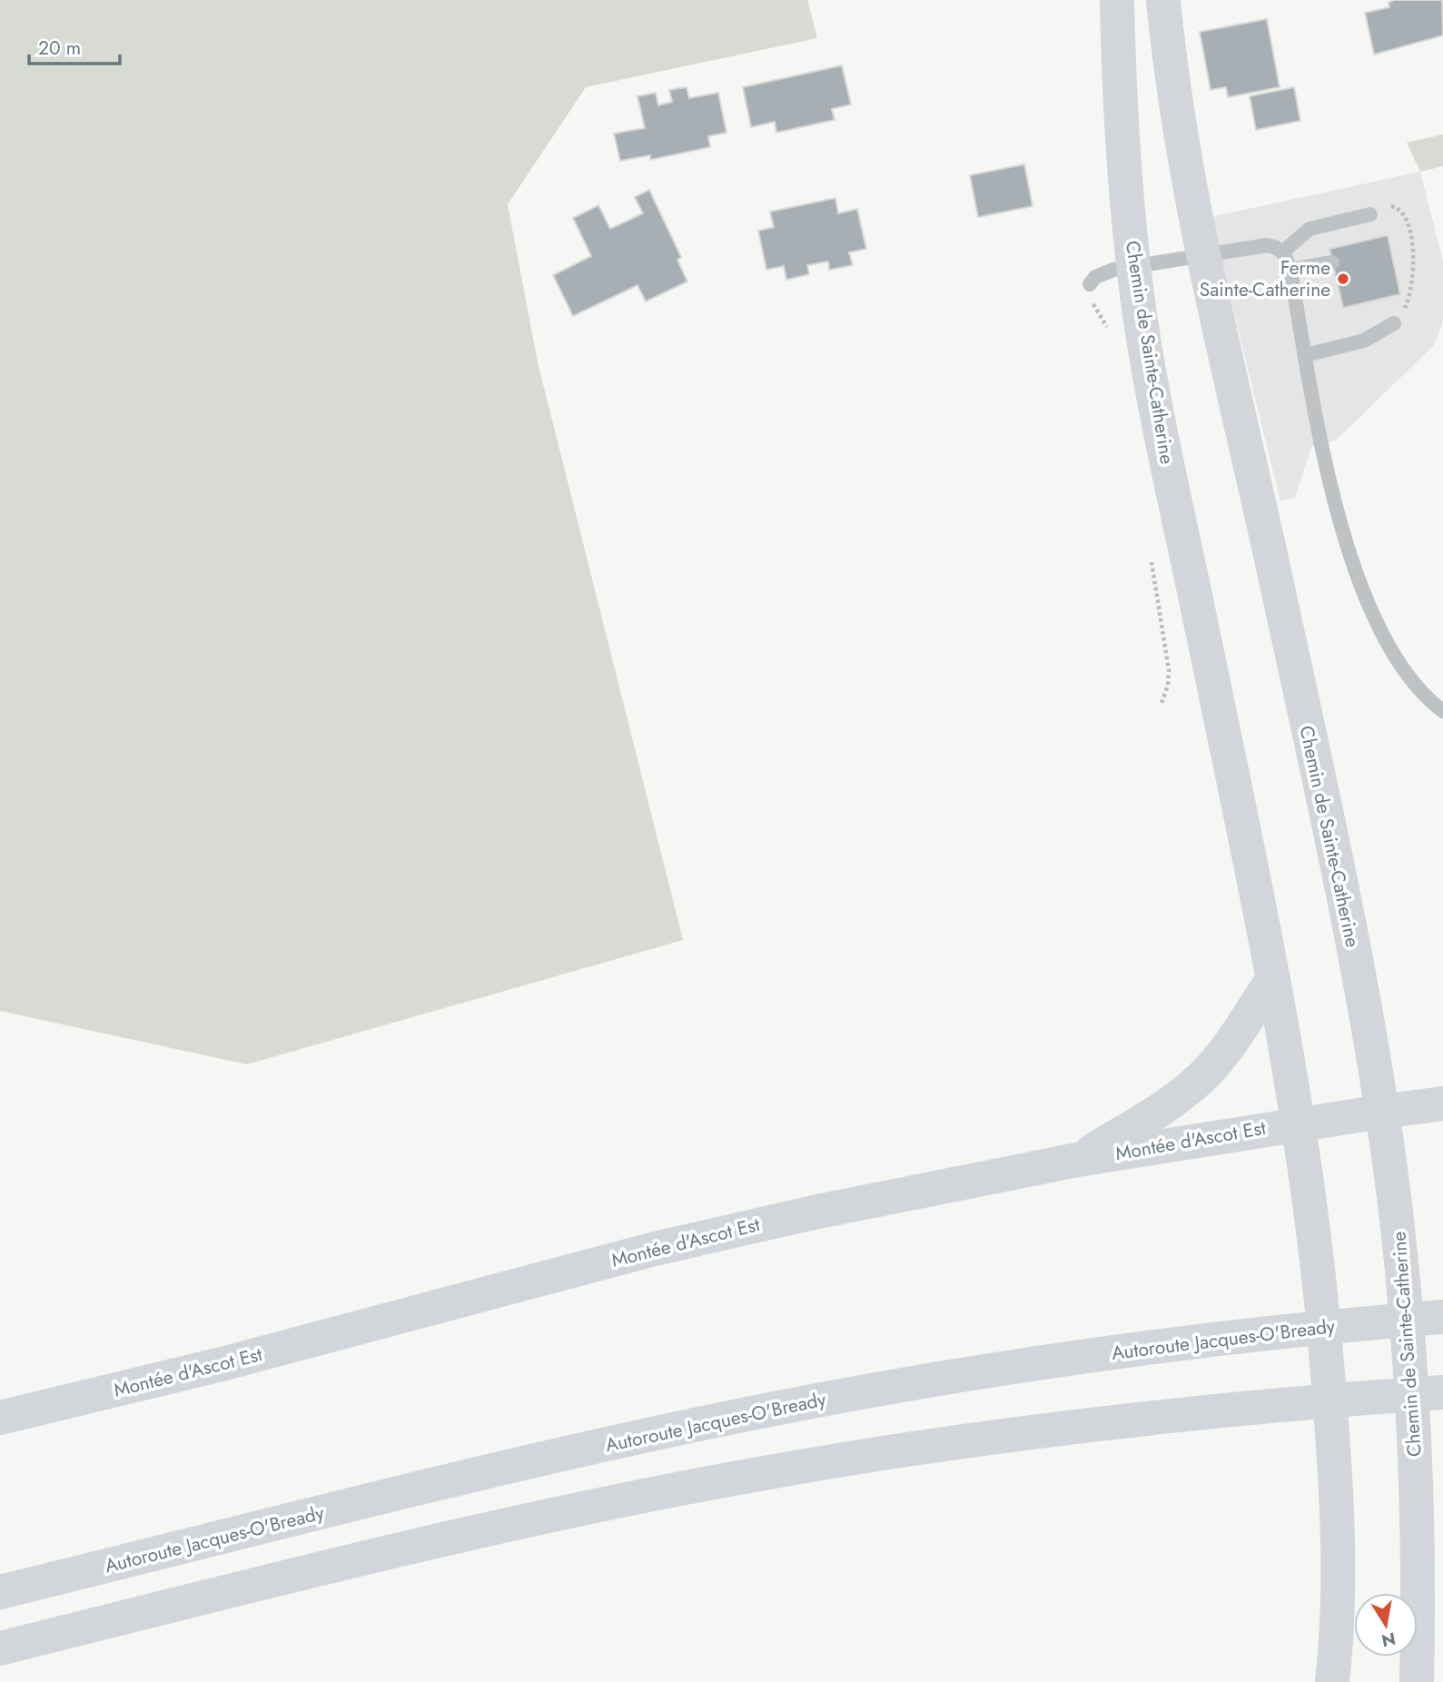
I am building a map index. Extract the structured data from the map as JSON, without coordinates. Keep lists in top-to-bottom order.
{
  "streets": {
    "main road": ["Chemin de Sainte-Catherine", "Montée d'Ascot Est", "Autoroute Jacques-O'Bready"]
  },
  "crossings": [
    ["Chemin de Sainte-Catherine", "Montée d'Ascot Est"]
  ],
  "places": ["Ferme Sainte-Catherine"],
  "scale_bar": "20 m",
  "north": "bottom"
}
